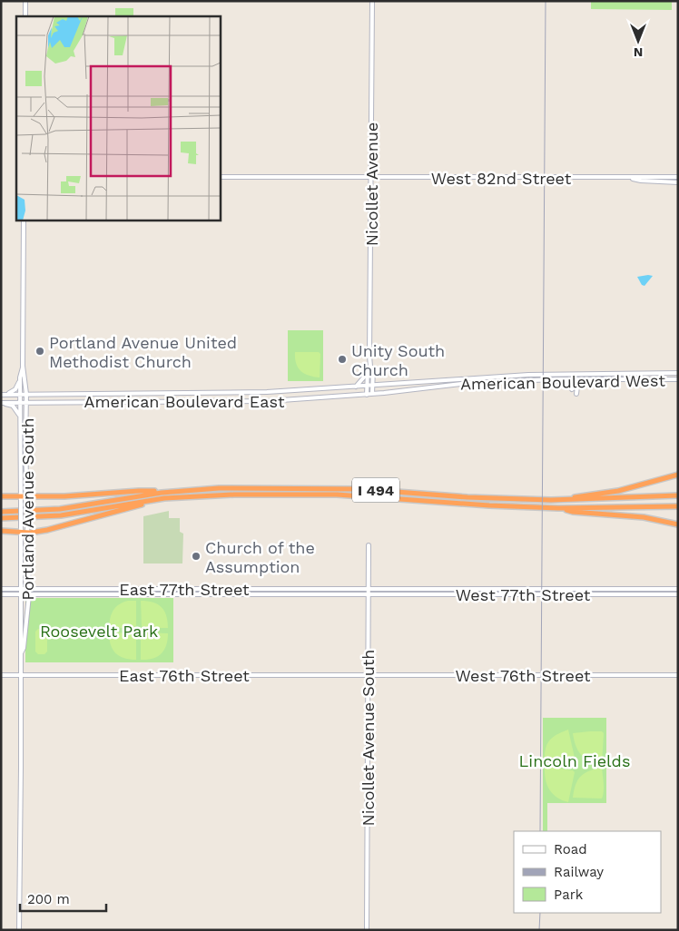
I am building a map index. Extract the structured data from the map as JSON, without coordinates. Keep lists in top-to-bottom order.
{
  "streets": {
    "highway": ["I 494"],
    "main road": [
      "West 82nd Street",
      "Nicollet Avenue",
      "American Boulevard West",
      "American Boulevard East",
      "Portland Avenue South",
      "East 77th Street",
      "West 77th Street",
      "East 76th Street",
      "West 76th Street",
      "Nicollet Avenue South"
    ]
  },
  "crossings": [
    ["West 82nd Street", "Nicollet Avenue"],
    ["Nicollet Avenue", "American Boulevard West"],
    ["Nicollet Avenue", "American Boulevard East"],
    ["American Boulevard West", "American Boulevard East"],
    ["American Boulevard East", "Portland Avenue South"],
    ["Portland Avenue South", "East 77th Street"],
    ["Portland Avenue South", "East 76th Street"],
    ["East 77th Street", "West 77th Street"],
    ["East 77th Street", "Nicollet Avenue South"],
    ["West 77th Street", "Nicollet Avenue South"],
    ["East 76th Street", "West 76th Street"],
    ["East 76th Street", "Nicollet Avenue South"],
    ["West 76th Street", "Nicollet Avenue South"]
  ],
  "parks": ["Roosevelt Park", "Lincoln Fields"],
  "places": ["Portland Avenue United Methodist Church", "Unity South Church", "Church of the Assumption"],
  "legend": ["Road", "Railway", "Park"],
  "scale_bar": "200 m",
  "north": "bottom"
}
